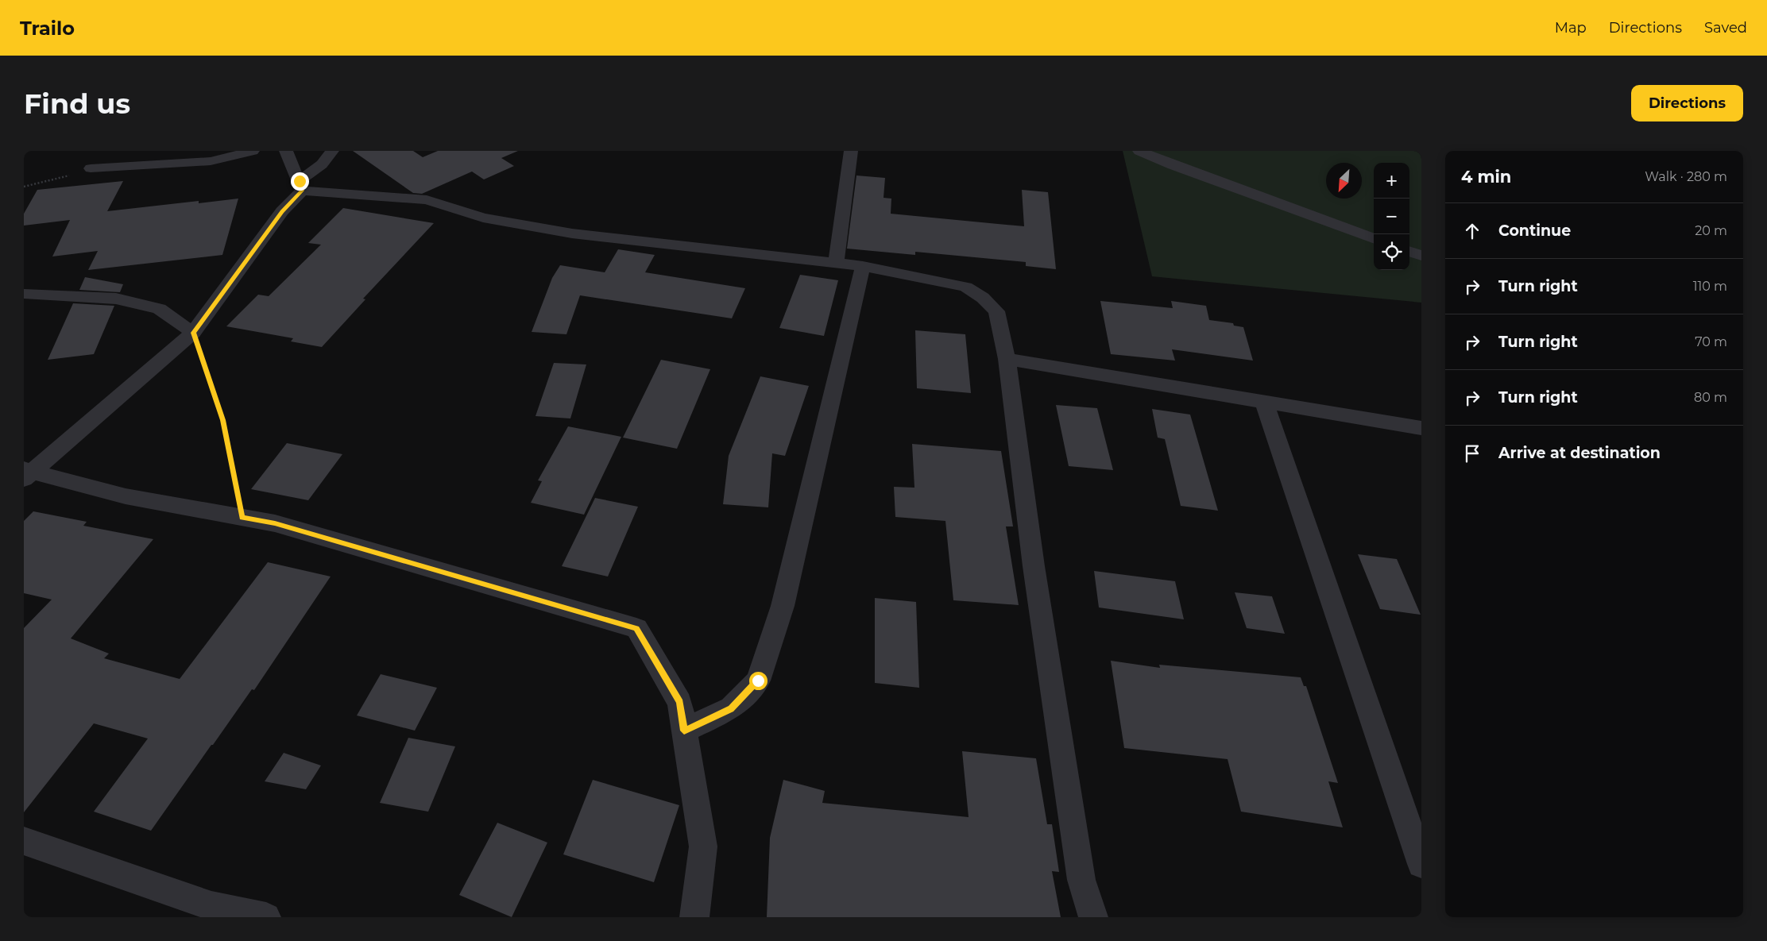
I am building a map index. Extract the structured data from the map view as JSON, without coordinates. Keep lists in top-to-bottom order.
{
  "north": "bottom left",
  "page": {
    "header": "Trailo",
    "nav": ["Map", "Directions", "Saved"],
    "buttons": "Directions",
    "title": "Find us",
    "heading": ["4 min", "Walk · 280 m"],
    "map_buttons": ["+", "−"],
    "list": [
      ["Continue", "20 m"],
      ["Turn right", "110 m"],
      ["Turn right", "70 m"],
      ["Turn right", "80 m"],
      "Arrive at destination"
    ]
  }
}
